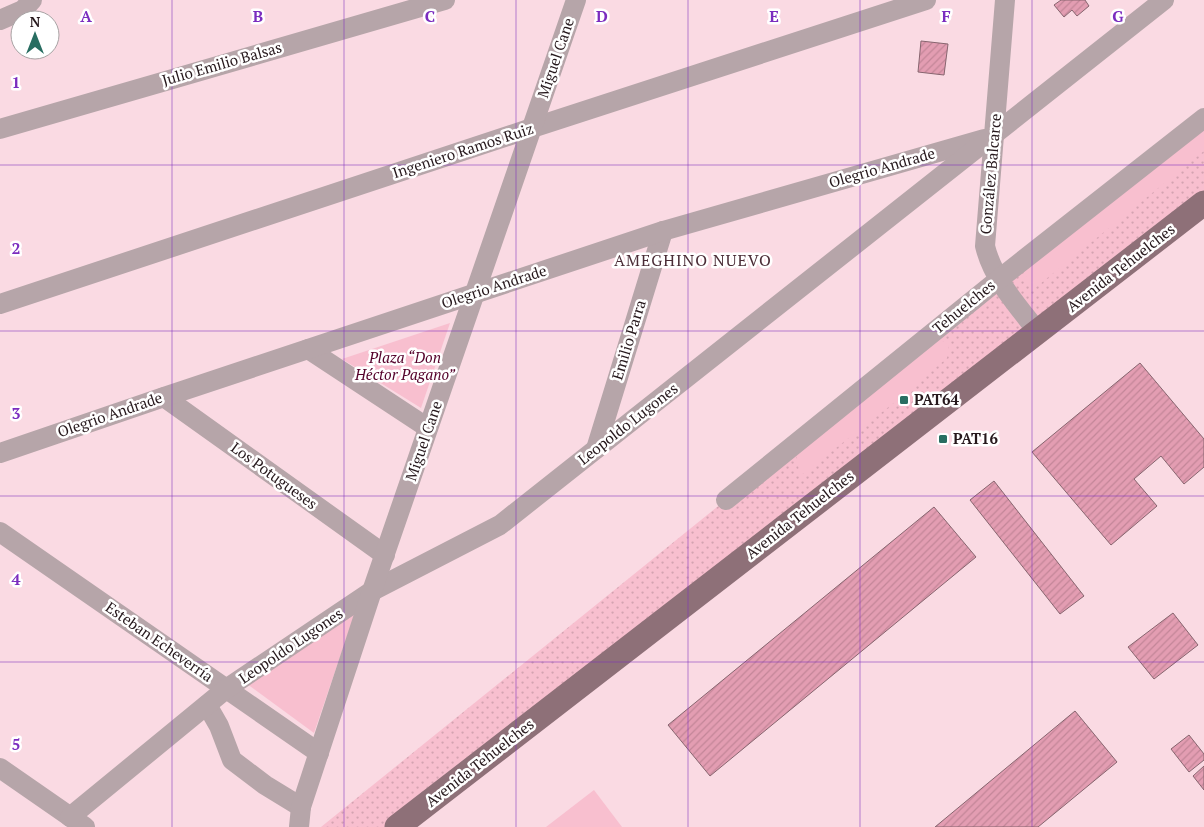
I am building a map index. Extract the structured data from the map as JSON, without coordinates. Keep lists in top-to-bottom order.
{
  "streets": {
    "main road": ["Avenida Tehuelches"],
    "street": [
      "Miguel Cane",
      "Julio Emilio Balsas",
      "Ingeniero Ramos Ruiz",
      "Olegrio Andrade",
      "González Balcarce",
      "Tehuelches",
      "Emilio Parra",
      "Leopoldo Lugones",
      "Los Potugueses",
      "Esteban Echeverría"
    ]
  },
  "crossings": [
    ["Miguel Cane", "Ingeniero Ramos Ruiz"],
    ["Miguel Cane", "Olegrio Andrade"],
    ["Miguel Cane", "Leopoldo Lugones"],
    ["Miguel Cane", "Los Potugueses"],
    ["Miguel Cane", "Esteban Echeverría"],
    ["Olegrio Andrade", "González Balcarce"],
    ["Olegrio Andrade", "Emilio Parra"],
    ["Olegrio Andrade", "Leopoldo Lugones"],
    ["Olegrio Andrade", "Los Potugueses"],
    ["González Balcarce", "Avenida Tehuelches"],
    ["González Balcarce", "Tehuelches"],
    ["González Balcarce", "Leopoldo Lugones"],
    ["Emilio Parra", "Leopoldo Lugones"],
    ["Leopoldo Lugones", "Esteban Echeverría"]
  ],
  "districts": ["AMEGHINO NUEVO"],
  "parks": ["Plaza “Don Héctor Pagano”"],
  "places": {
    "transit": ["PAT64", "PAT16"]
  },
  "north": "top",
  "grid": {
    "columns": [
      "A",
      "B",
      "C",
      "D",
      "E",
      "F",
      "G"
    ],
    "rows": [
      "1",
      "2",
      "3",
      "4",
      "5"
    ]
  }
}
